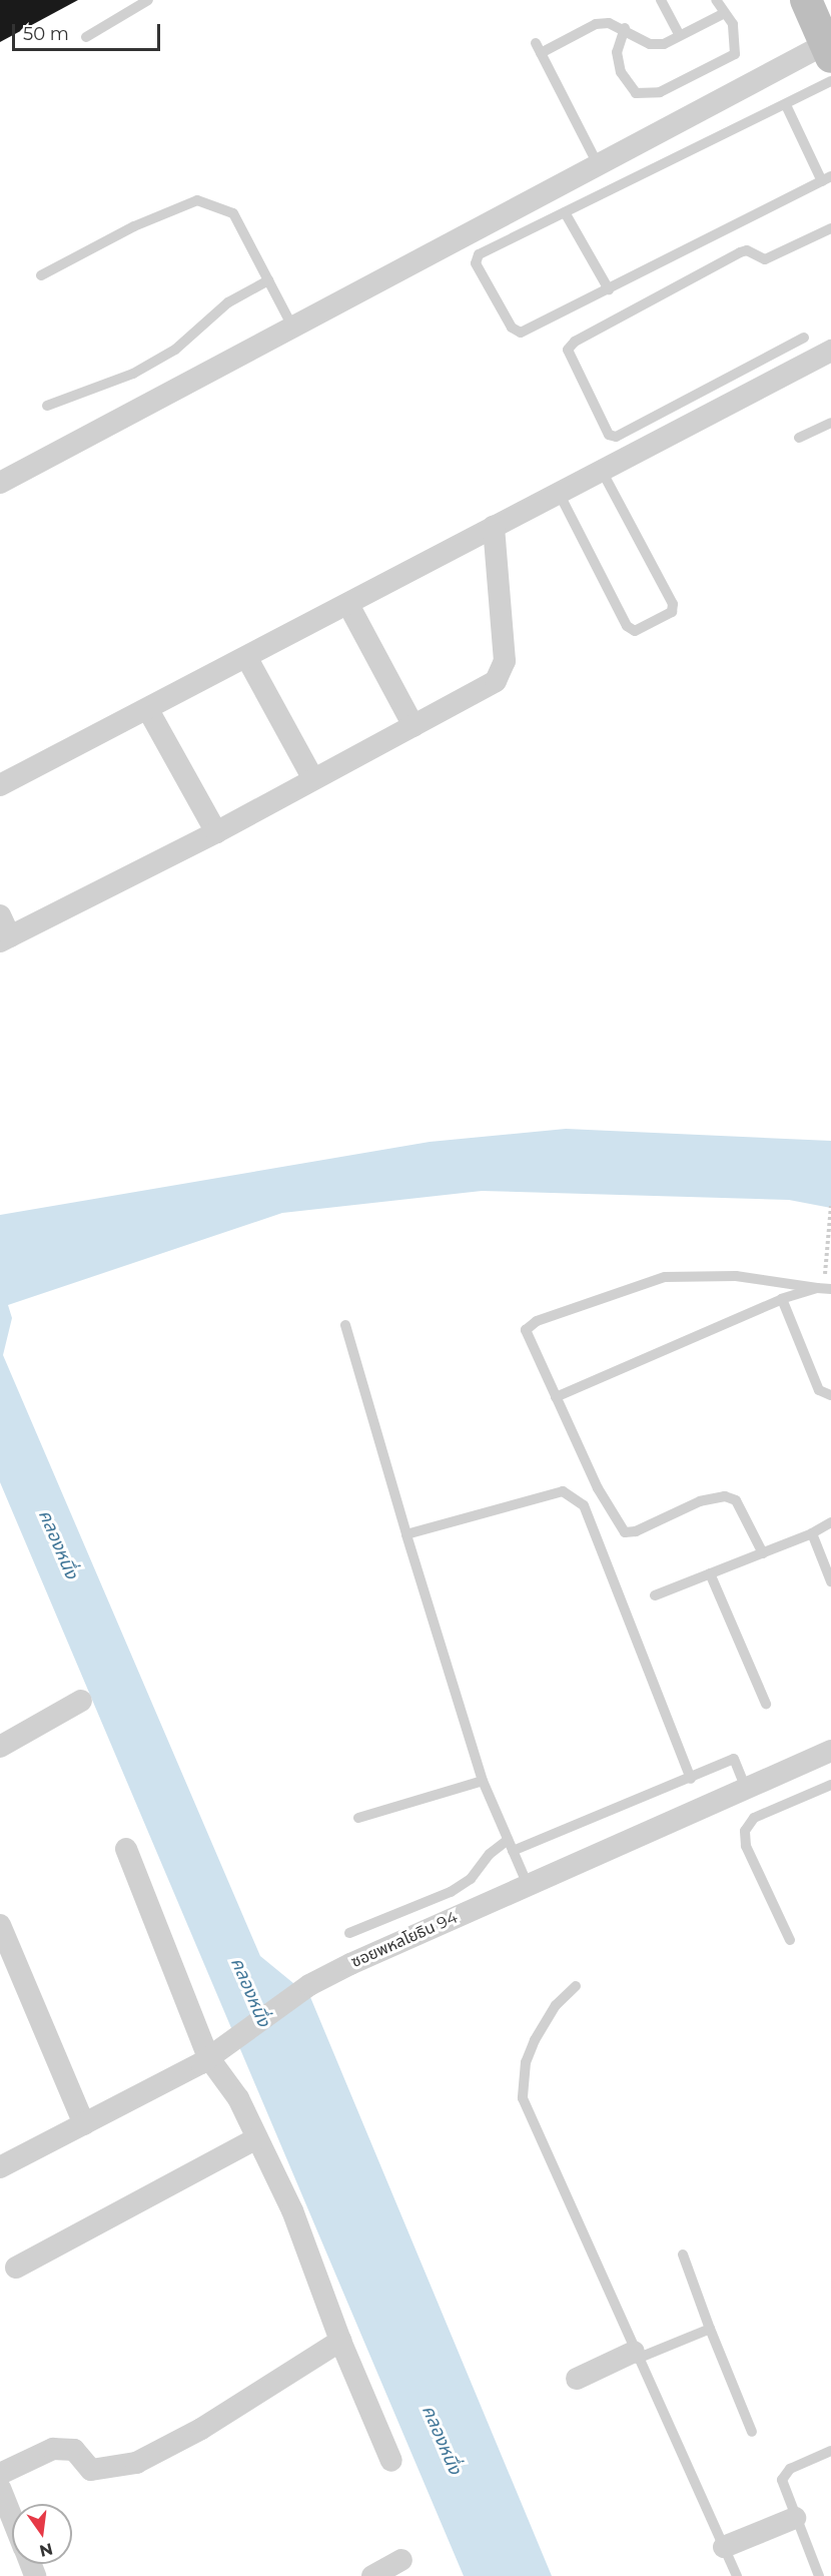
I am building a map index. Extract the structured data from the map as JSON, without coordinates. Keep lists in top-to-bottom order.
{
  "streets": {
    "street": ["ซอยพหลโยธิน 94"]
  },
  "water": ["คลองหนึ่ง"],
  "scale_bar": "50 m",
  "north": "bottom"
}
